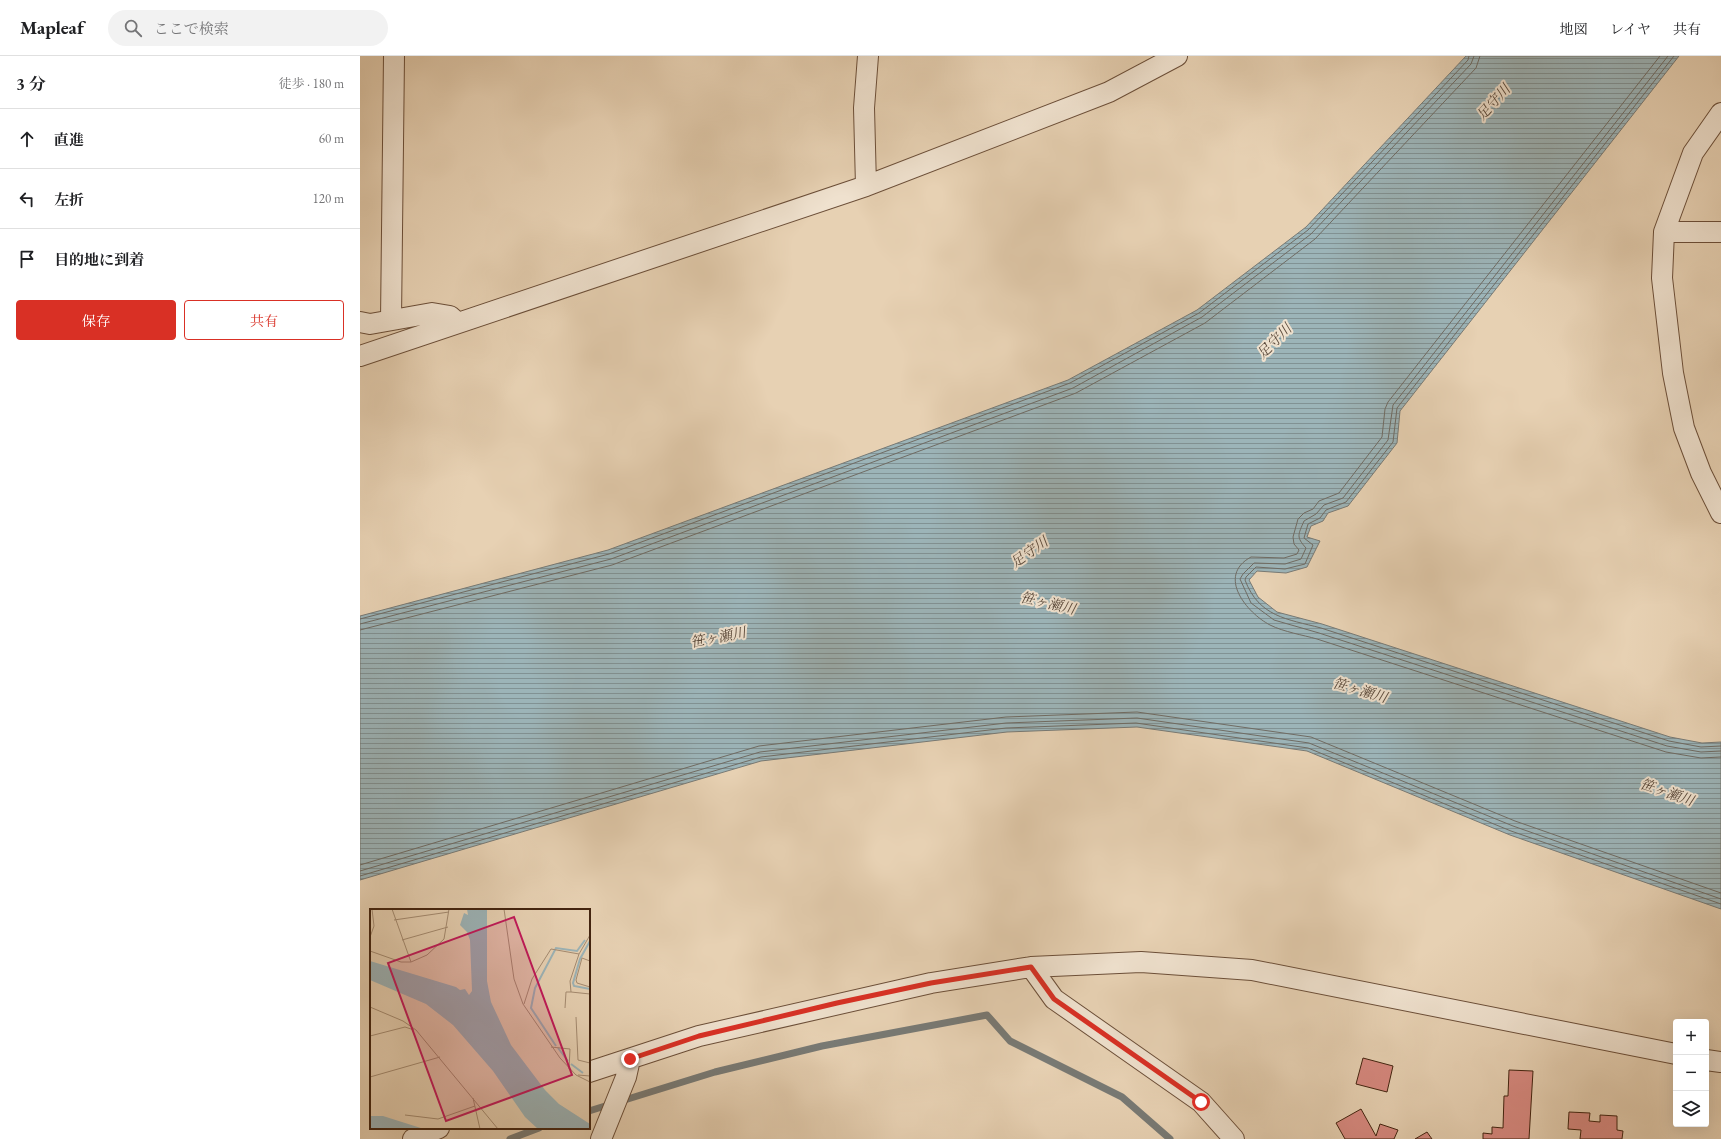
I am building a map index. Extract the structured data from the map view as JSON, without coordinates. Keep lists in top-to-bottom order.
{
  "water": ["足守川", "笹ヶ瀬川"],
  "page": {
    "header": "Mapleaf",
    "search": "ここで検索",
    "nav": ["地図", "レイヤ", "共有"],
    "heading": ["3 分", "徒歩 · 180 m"],
    "list": [
      ["直進", "60 m"],
      ["左折", "120 m"],
      "目的地に到着"
    ],
    "buttons": ["保存", "共有"],
    "map_buttons": ["+", "−"]
  }
}
